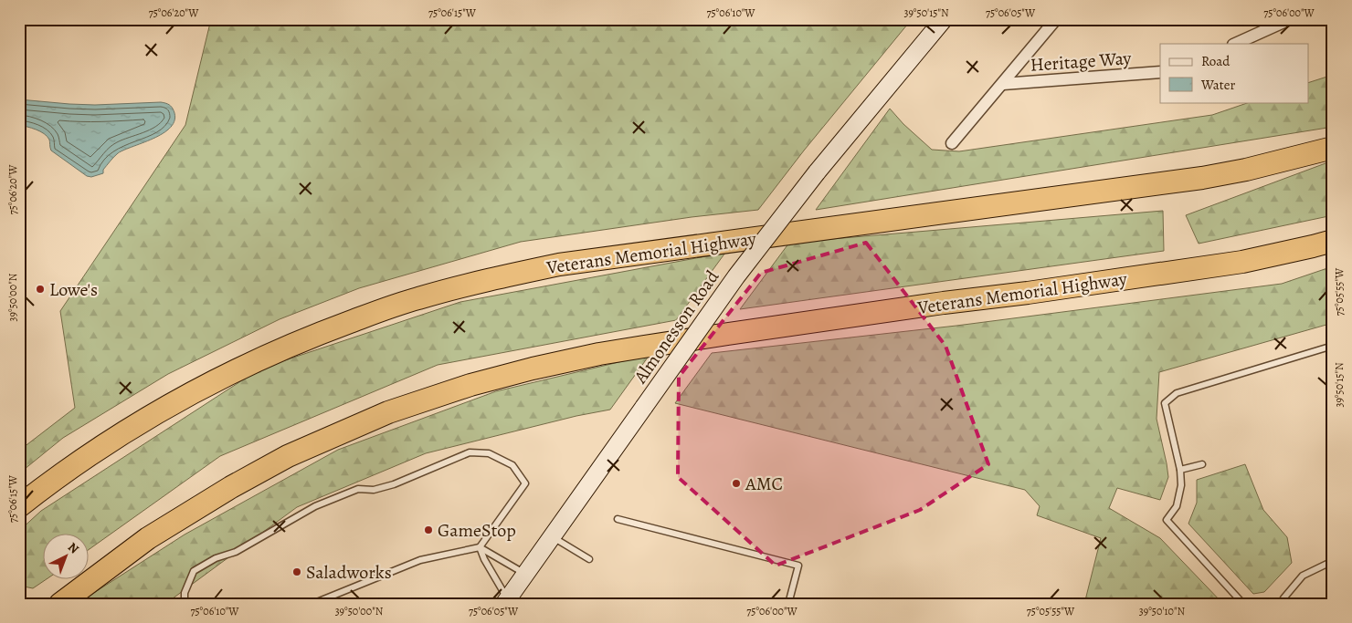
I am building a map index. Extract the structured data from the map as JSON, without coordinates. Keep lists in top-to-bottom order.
{
  "streets": {
    "highway": ["Veterans Memorial Highway"],
    "main road": ["Almonesson Road"],
    "street": ["Heritage Way"]
  },
  "places": [
    "Lowe's",
    "AMC",
    "GameStop",
    "Saladworks"
  ],
  "legend": ["Road", "Water"],
  "north": "top right",
  "coordinates": [
    "75°06'20\"W",
    "75°06'15\"W",
    "75°06'10\"W",
    "39°50'15\"N",
    "75°06'05\"W",
    "75°06'00\"W",
    "75°05'55\"W",
    "39°50'00\"N",
    "39°50'10\"N"
  ]
}
